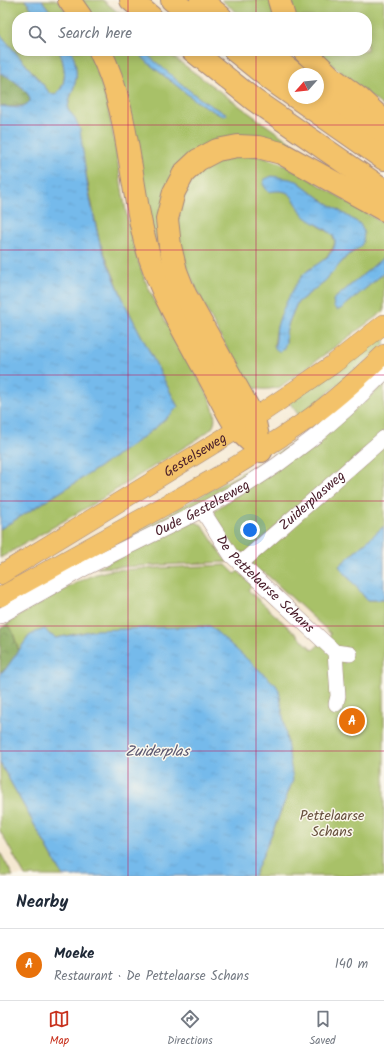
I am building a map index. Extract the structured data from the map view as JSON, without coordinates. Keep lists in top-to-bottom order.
{
  "streets": {
    "main road": ["Gestelseweg"],
    "street": ["Zuiderplasweg", "Oude Gestelseweg", "De Pettelaarse Schans"]
  },
  "crossings": [
    ["Zuiderplasweg", "De Pettelaarse Schans"],
    ["Oude Gestelseweg", "De Pettelaarse Schans"]
  ],
  "water": ["Zuiderplas"],
  "parks": ["Pettelaarse Schans"],
  "north": "bottom left",
  "page": {
    "search": "Search here",
    "pins": "A",
    "heading": "Nearby",
    "list": [
      {
        "mark": "A",
        "name": "Moeke",
        "note": "Restaurant · De Pettelaarse Schans",
        "value": "140 m"
      }
    ],
    "nav": ["Map", "Directions", "Saved"]
  }
}
